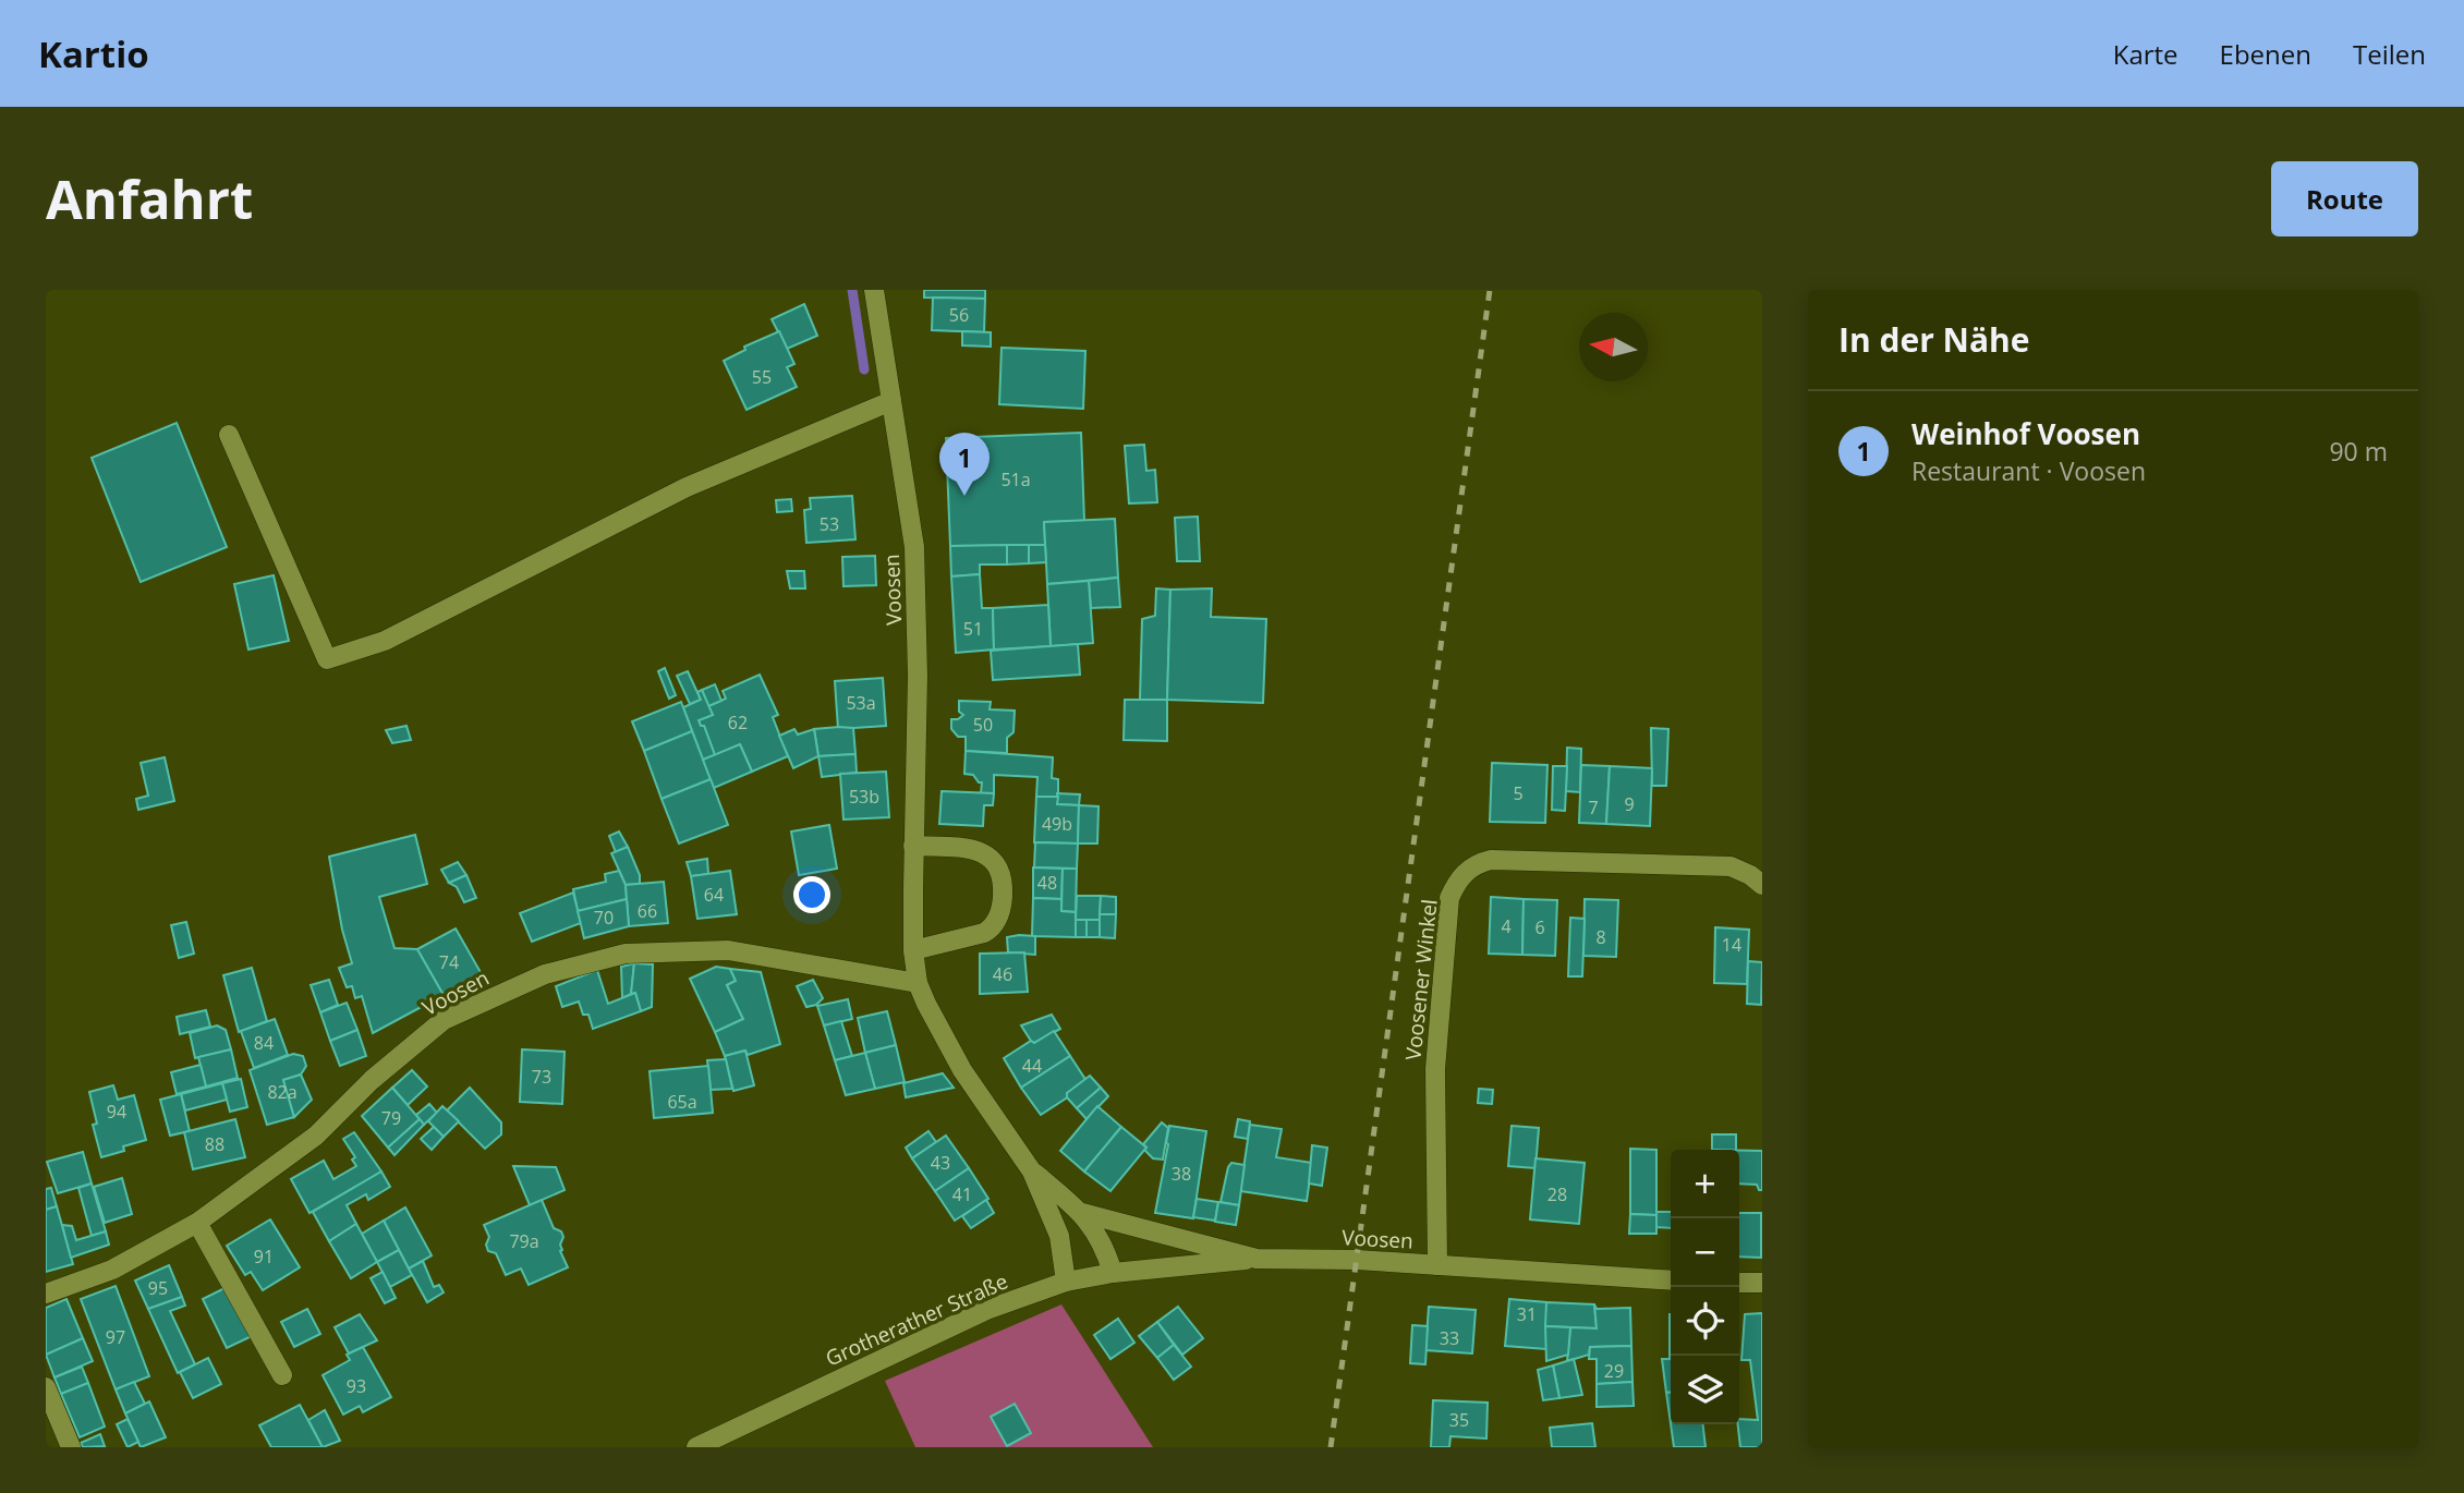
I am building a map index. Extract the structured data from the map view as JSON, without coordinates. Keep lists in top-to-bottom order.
{
  "streets": {
    "street": ["Voosen", "Voosener Winkel", "Grotherather Straße"]
  },
  "crossings": [
    ["Voosen", "Voosener Winkel"],
    ["Voosen", "Grotherather Straße"]
  ],
  "house_numbers": [
    "56",
    "55",
    "51a",
    "53",
    "51",
    "53a",
    "62",
    "50",
    "5",
    "53b",
    "9",
    "7",
    "49b",
    "48",
    "64",
    "66",
    "70",
    "4",
    "6",
    "8",
    "14",
    "74",
    "46",
    "84",
    "44",
    "73",
    "82a",
    "65a",
    "94",
    "79",
    "88",
    "43",
    "38",
    "41",
    "28",
    "79a",
    "91",
    "95",
    "31",
    "97",
    "33",
    "29",
    "93",
    "35"
  ],
  "north": "left",
  "page": {
    "header": "Kartio",
    "nav": ["Karte", "Ebenen", "Teilen"],
    "buttons": "Route",
    "title": "Anfahrt",
    "heading": "In der Nähe",
    "list": [
      {
        "mark": "1",
        "name": "Weinhof Voosen",
        "note": "Restaurant · Voosen",
        "value": "90 m"
      }
    ],
    "pins": "1",
    "map_buttons": ["+", "−"]
  }
}
